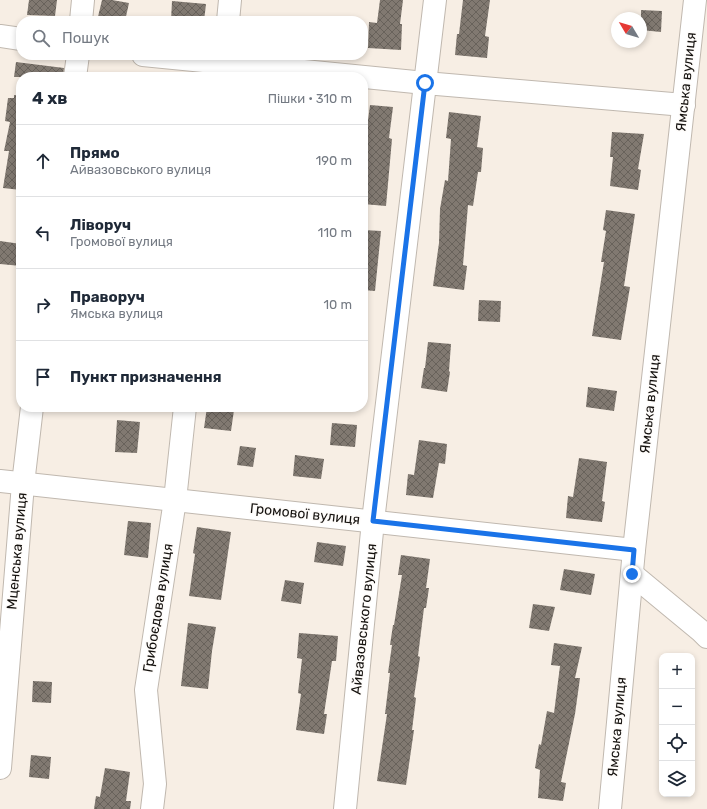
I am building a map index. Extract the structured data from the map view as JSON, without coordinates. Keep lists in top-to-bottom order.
{
  "streets": {
    "street": [
      "Ямська вулиця",
      "Громової вулиця",
      "Мценська вулиця",
      "Грибоєдова вулиця",
      "Айвазовського вулиця"
    ]
  },
  "crossings": [
    ["Ямська вулиця", "Громової вулиця"],
    ["Громової вулиця", "Мценська вулиця"],
    ["Громової вулиця", "Грибоєдова вулиця"],
    ["Громової вулиця", "Айвазовського вулиця"]
  ],
  "north": "top left",
  "page": {
    "search": "Пошук",
    "heading": ["4 хв", "Пішки · 310 m"],
    "list": [
      ["Прямо", "Айвазовського вулиця", "190 m"],
      ["Ліворуч", "Громової вулиця", "110 m"],
      ["Праворуч", "Ямська вулиця", "10 m"],
      "Пункт призначення"
    ],
    "map_buttons": ["+", "−"]
  }
}
